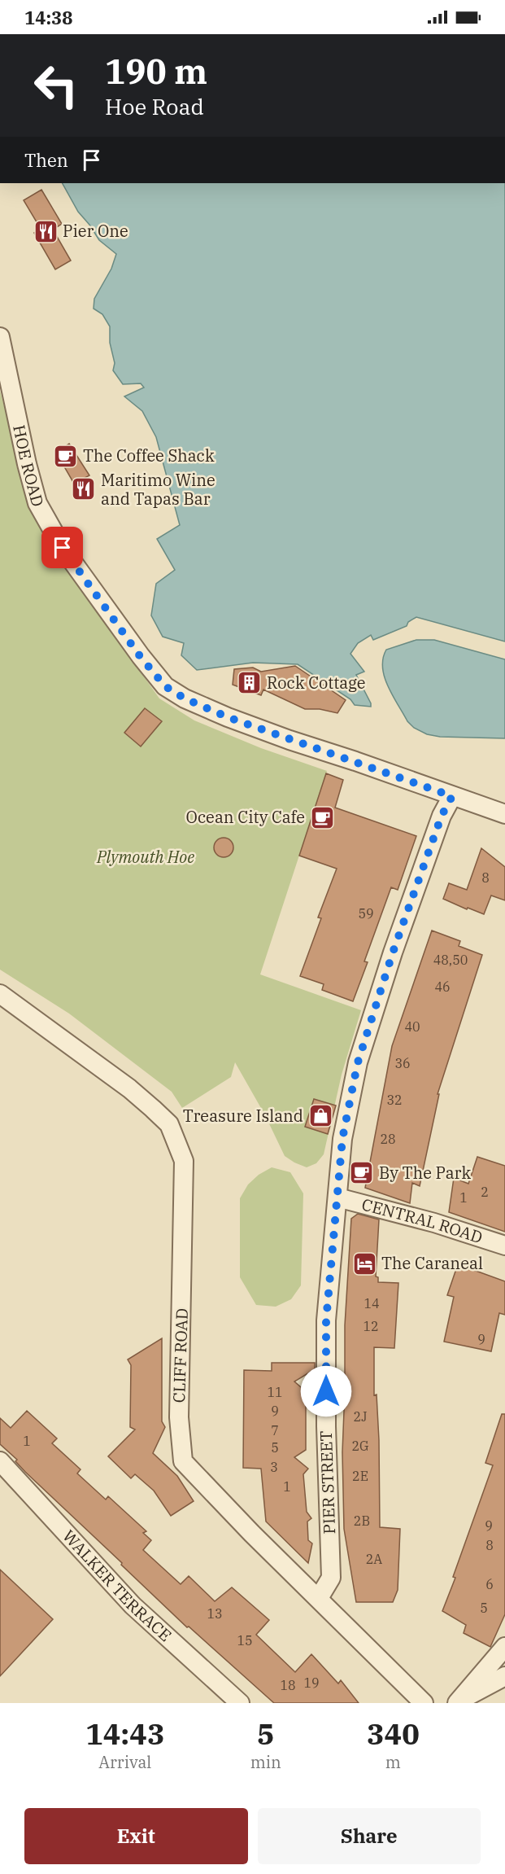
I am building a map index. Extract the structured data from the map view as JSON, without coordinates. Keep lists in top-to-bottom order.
{
  "streets": {
    "street": [
      "HOE ROAD",
      "CENTRAL ROAD",
      "CLIFF ROAD",
      "PIER STREET",
      "WALKER TERRACE"
    ]
  },
  "crossings": [
    ["HOE ROAD", "PIER STREET"],
    ["CENTRAL ROAD", "PIER STREET"],
    ["CLIFF ROAD", "PIER STREET"]
  ],
  "parks": ["Plymouth Hoe"],
  "places": {
    "restaurant": ["Pier One", "Maritimo Wine and Tapas Bar"],
    "cafe": ["The Coffee Shack", "Ocean City Cafe", "By The Park"],
    "building": ["Rock Cottage"],
    "shop": ["Treasure Island"],
    "hotel": ["The Caraneal"]
  },
  "house_numbers": [
    "8",
    "59",
    "48,50",
    "46",
    "40",
    "36",
    "32",
    "28",
    "2",
    "1",
    "14",
    "12",
    "9",
    "11",
    "9",
    "2J",
    "7",
    "1",
    "2G",
    "5",
    "3",
    "2E",
    "1",
    "2B",
    "9",
    "8",
    "2A",
    "6",
    "5",
    "13",
    "15",
    "19",
    "18"
  ],
  "page": {
    "status": "14:38",
    "turn": ["190 m", "Hoe Road"],
    "then": "Then",
    "eta": [
      "14:43",
      "Arrival",
      "5",
      "min",
      "340",
      "m"
    ],
    "buttons": ["Exit", "Share"]
  }
}
